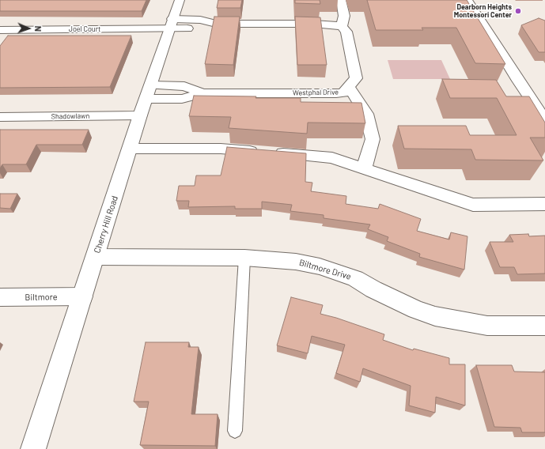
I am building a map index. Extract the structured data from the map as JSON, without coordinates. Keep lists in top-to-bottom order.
{
  "streets": {
    "street": [
      "Joel Court",
      "Westphal Drive",
      "Shadowlawn",
      "Cherry Hill Road",
      "Biltmore Drive",
      "Biltmore"
    ]
  },
  "crossings": [
    ["Joel Court", "Cherry Hill Road"],
    ["Westphal Drive", "Cherry Hill Road"],
    ["Shadowlawn", "Cherry Hill Road"],
    ["Cherry Hill Road", "Biltmore Drive"],
    ["Cherry Hill Road", "Biltmore"]
  ],
  "places": ["Dearborn Heights Montessori Center"],
  "north": "right"
}
